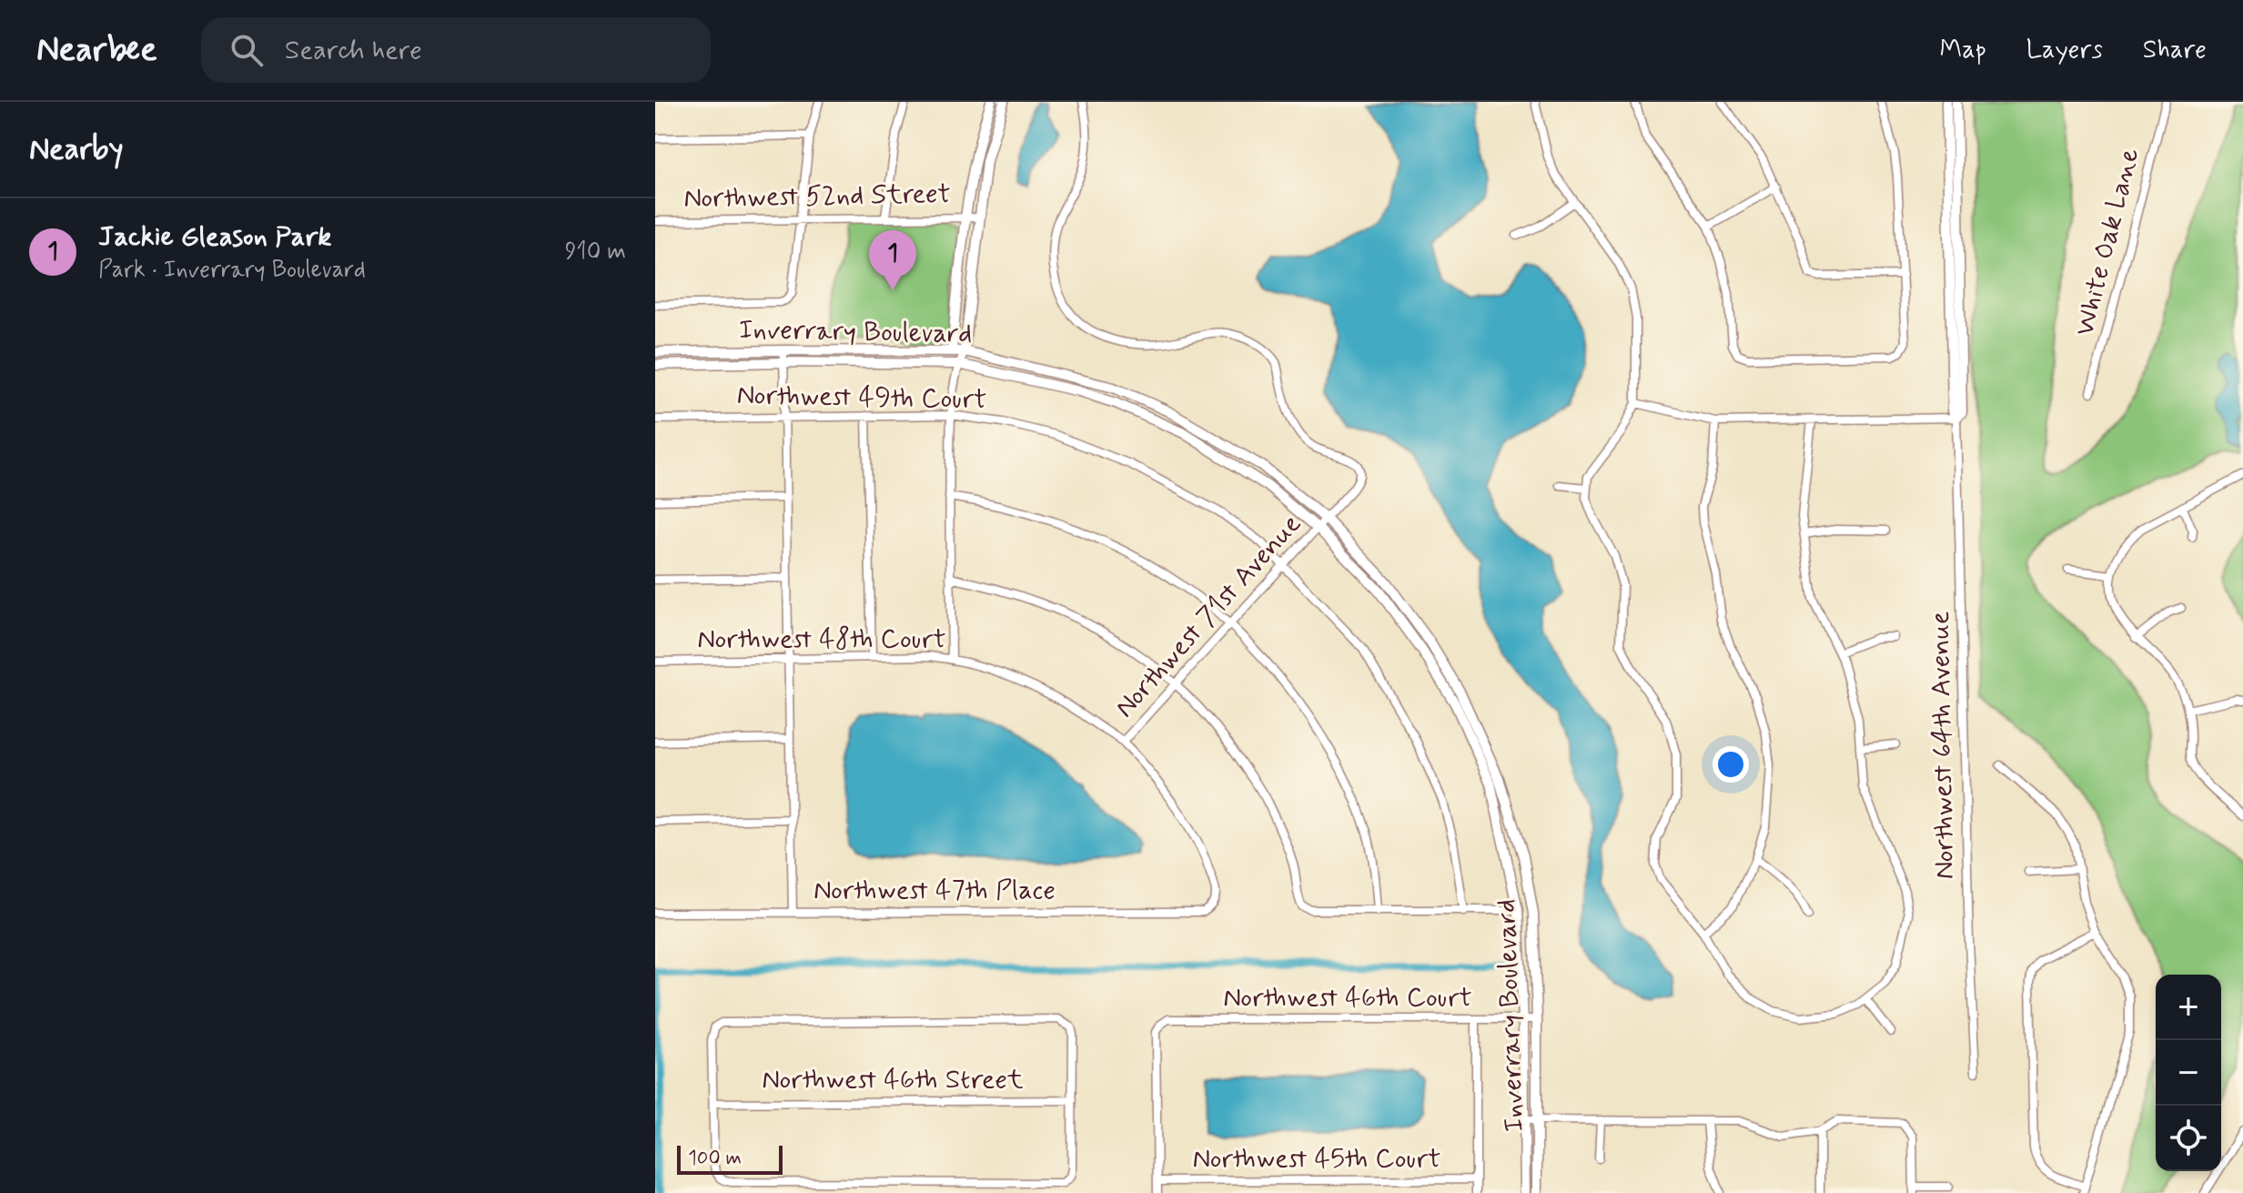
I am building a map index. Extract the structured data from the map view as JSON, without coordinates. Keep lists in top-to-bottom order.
{
  "streets": {
    "street": [
      "Northwest 52nd Street",
      "White Oak Lane",
      "Inverrary Boulevard",
      "Northwest 49th Court",
      "Northwest 71st Avenue",
      "Northwest 48th Court",
      "Northwest 64th Avenue",
      "Northwest 47th Place",
      "Northwest 46th Court",
      "Northwest 46th Street",
      "Northwest 45th Court"
    ]
  },
  "crossings": [
    ["Inverrary Boulevard", "Northwest 71st Avenue"],
    ["Inverrary Boulevard", "Northwest 46th Court"],
    ["Northwest 49th Court", "Northwest 71st Avenue"],
    ["Northwest 71st Avenue", "Northwest 48th Court"],
    ["Northwest 48th Court", "Northwest 47th Place"],
    ["Northwest 46th Court", "Northwest 45th Court"]
  ],
  "scale_bar": "100 m",
  "page": {
    "header": "Nearbee",
    "search": "Search here",
    "nav": ["Map", "Layers", "Share"],
    "heading": "Nearby",
    "list": [
      {
        "mark": "1",
        "name": "Jackie Gleason Park",
        "note": "Park · Inverrary Boulevard",
        "value": "910 m"
      }
    ],
    "pins": "1",
    "map_buttons": ["+", "−"],
    "scale": "100 m"
  }
}
